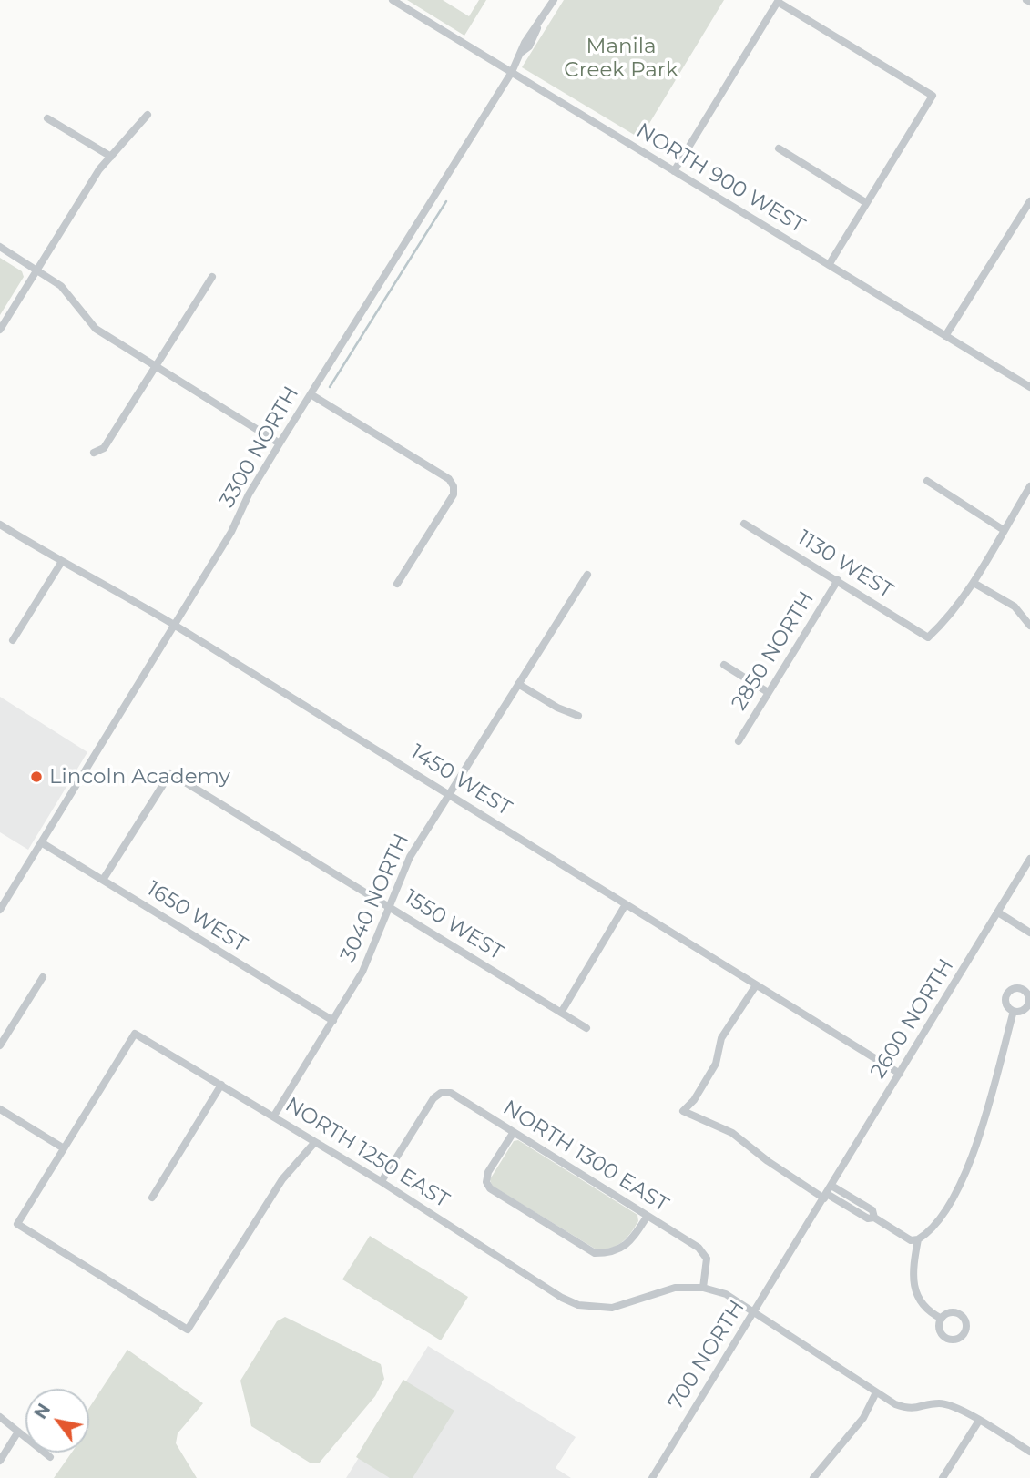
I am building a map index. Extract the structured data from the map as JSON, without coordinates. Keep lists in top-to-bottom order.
{
  "streets": {
    "street": [
      "NORTH 900 WEST",
      "3300 NORTH",
      "1130 WEST",
      "2850 NORTH",
      "1450 WEST",
      "3040 NORTH",
      "1650 WEST",
      "1550 WEST",
      "2600 NORTH",
      "NORTH 1250 EAST",
      "NORTH 1300 EAST",
      "700 NORTH"
    ]
  },
  "crossings": [
    ["NORTH 900 WEST", "3300 NORTH"],
    ["3300 NORTH", "1450 WEST"],
    ["3300 NORTH", "1650 WEST"],
    ["1130 WEST", "2850 NORTH"],
    ["1450 WEST", "3040 NORTH"],
    ["1450 WEST", "2600 NORTH"],
    ["3040 NORTH", "1650 WEST"],
    ["3040 NORTH", "1550 WEST"],
    ["3040 NORTH", "NORTH 1250 EAST"],
    ["1650 WEST", "1550 WEST"],
    ["2600 NORTH", "700 NORTH"],
    ["NORTH 1250 EAST", "NORTH 1300 EAST"]
  ],
  "parks": ["Manila Creek Park"],
  "places": ["Lincoln Academy"],
  "north": "top left"
}
